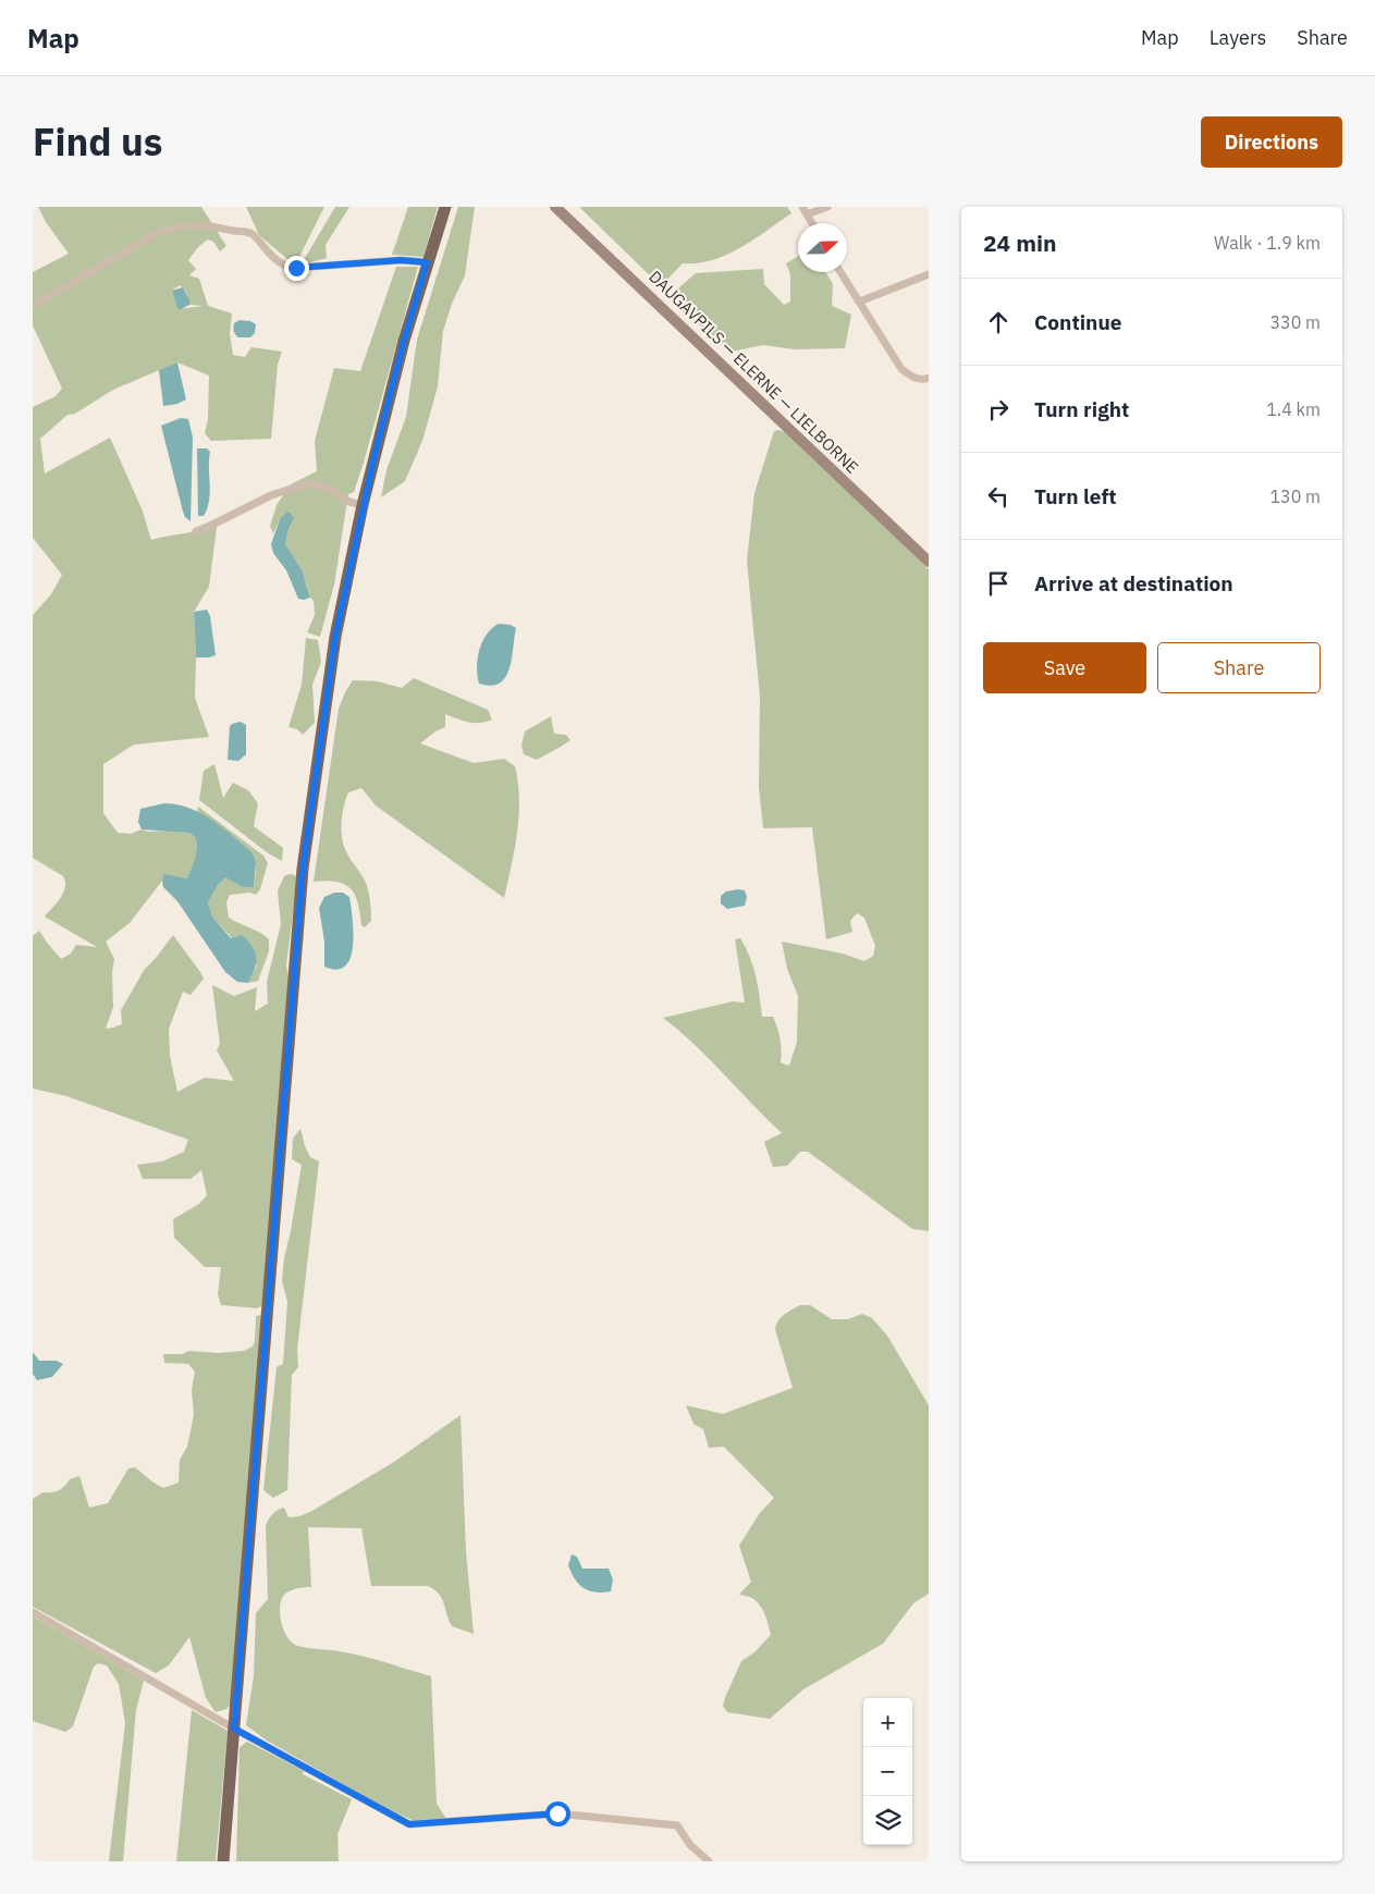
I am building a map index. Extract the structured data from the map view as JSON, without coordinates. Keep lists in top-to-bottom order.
{
  "streets": {
    "main road": ["DAUGAVPILS — ELERNE — LIELBORNE"]
  },
  "north": "right",
  "page": {
    "header": "Map",
    "nav": ["Map", "Layers", "Share"],
    "title": "Find us",
    "buttons": [
      "Directions",
      ["Save", "Share"]
    ],
    "heading": ["24 min", "Walk · 1.9 km"],
    "list": [
      ["Continue", "330 m"],
      ["Turn right", "1.4 km"],
      ["Turn left", "130 m"],
      "Arrive at destination"
    ],
    "map_buttons": ["+", "−"]
  }
}
